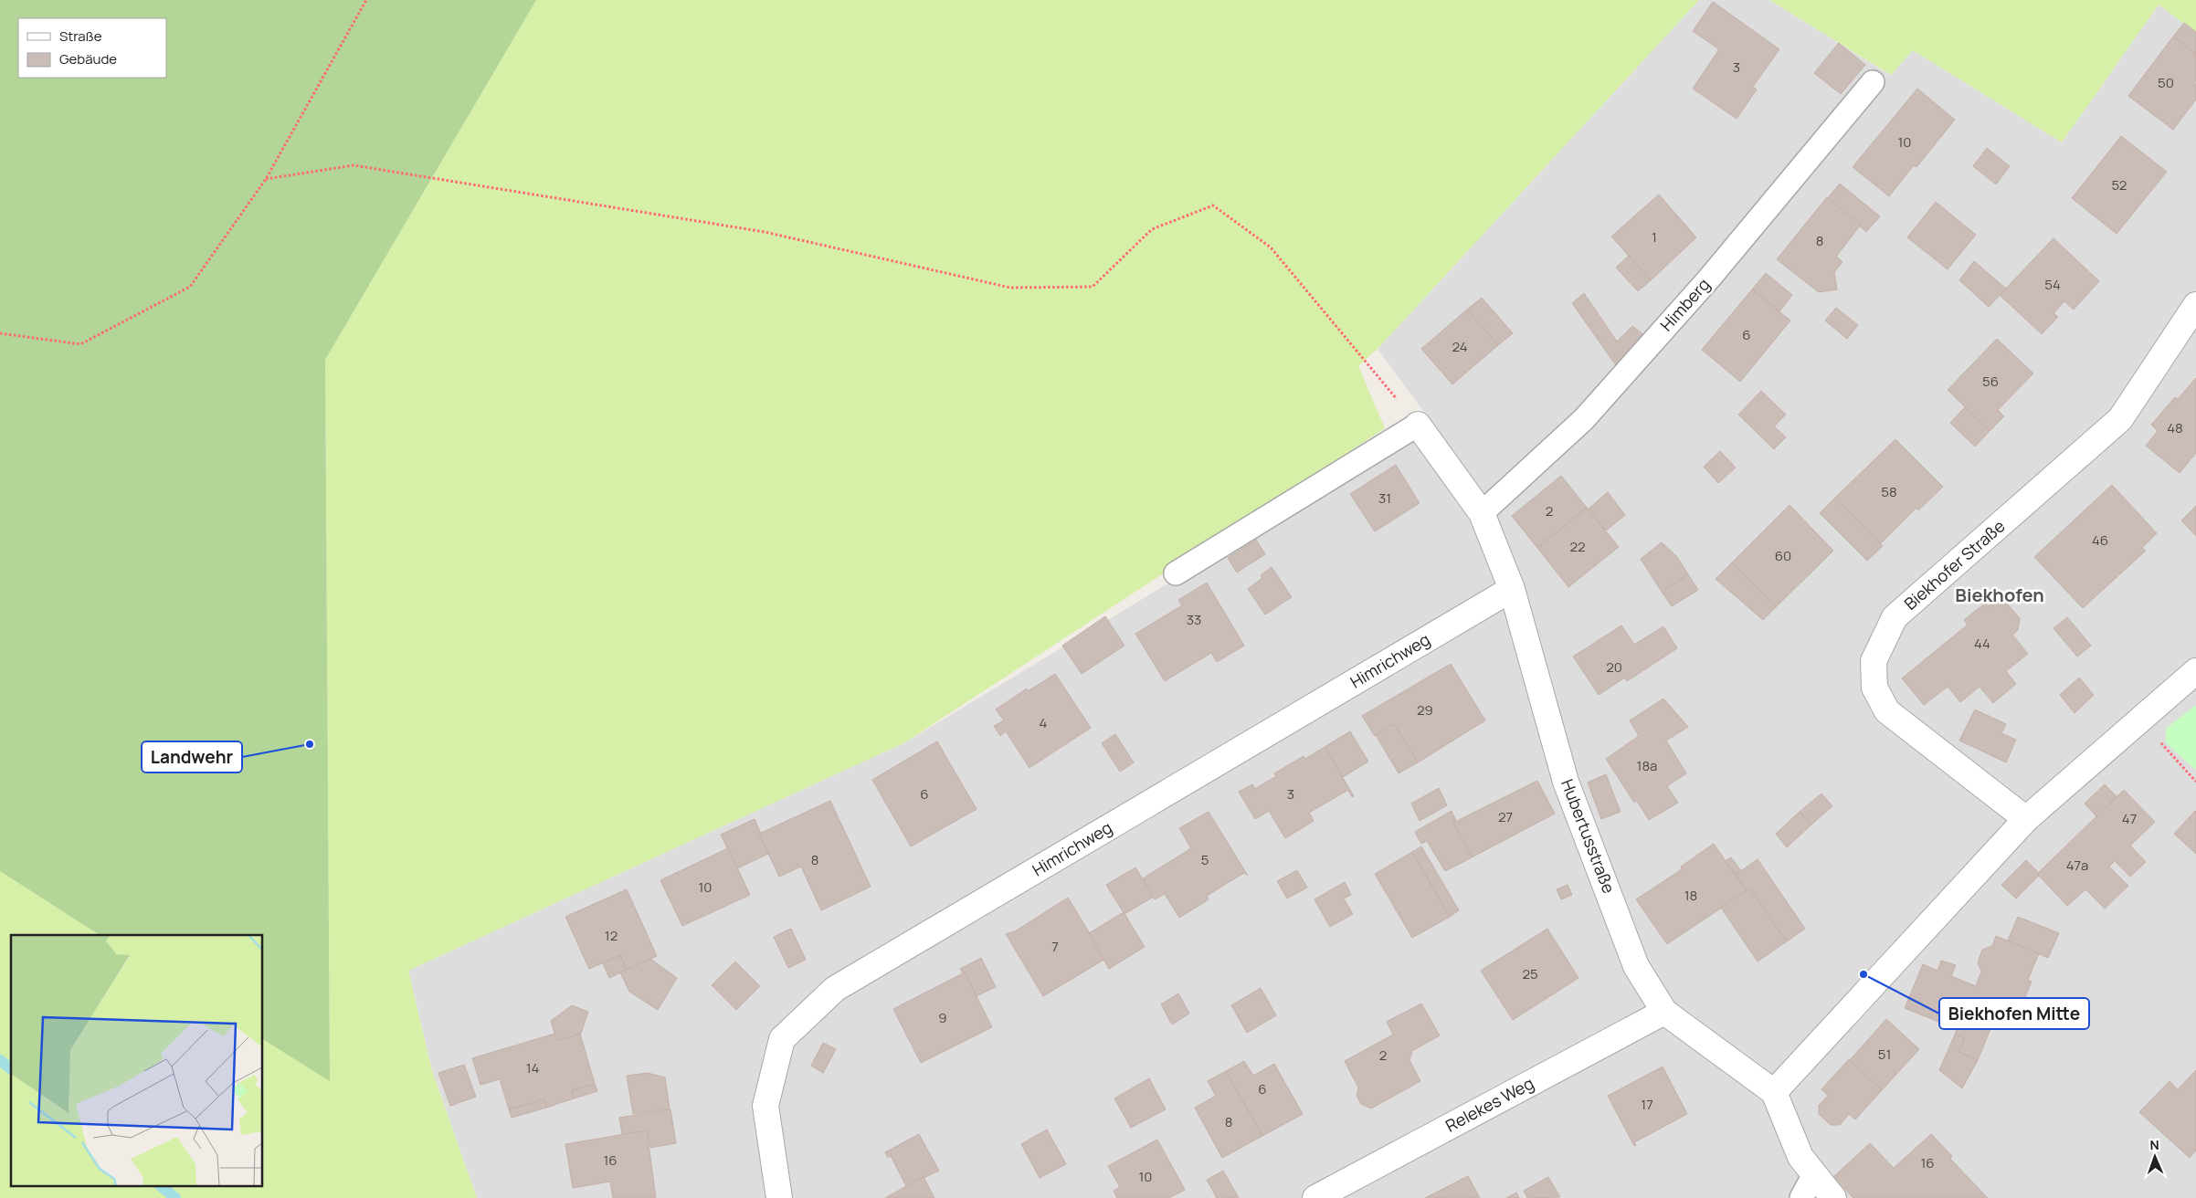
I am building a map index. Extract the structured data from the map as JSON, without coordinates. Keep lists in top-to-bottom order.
{
  "streets": {
    "street": [
      "Biekhofer Straße",
      "Himrichweg",
      "Hubertusstraße",
      "Relekes Weg"
    ],
    "lane": ["Himberg"]
  },
  "crossings": [
    ["Himberg", "Hubertusstraße"],
    ["Himrichweg", "Hubertusstraße"],
    ["Hubertusstraße", "Relekes Weg"]
  ],
  "districts": ["Biekhofen"],
  "places": ["Landwehr", "Biekhofen Mitte"],
  "house_numbers": [
    "3",
    "50",
    "10",
    "52",
    "1",
    "8",
    "54",
    "6",
    "24",
    "56",
    "48",
    "58",
    "31",
    "2",
    "46",
    "22",
    "60",
    "33",
    "44",
    "20",
    "29",
    "4",
    "18a",
    "6",
    "3",
    "27",
    "47",
    "8",
    "5",
    "47a",
    "10",
    "18",
    "12",
    "7",
    "25",
    "9",
    "51",
    "2",
    "14",
    "6",
    "17",
    "8",
    "16",
    "16",
    "10"
  ],
  "legend": ["Straße", "Gebäude"],
  "north": "top"
}
